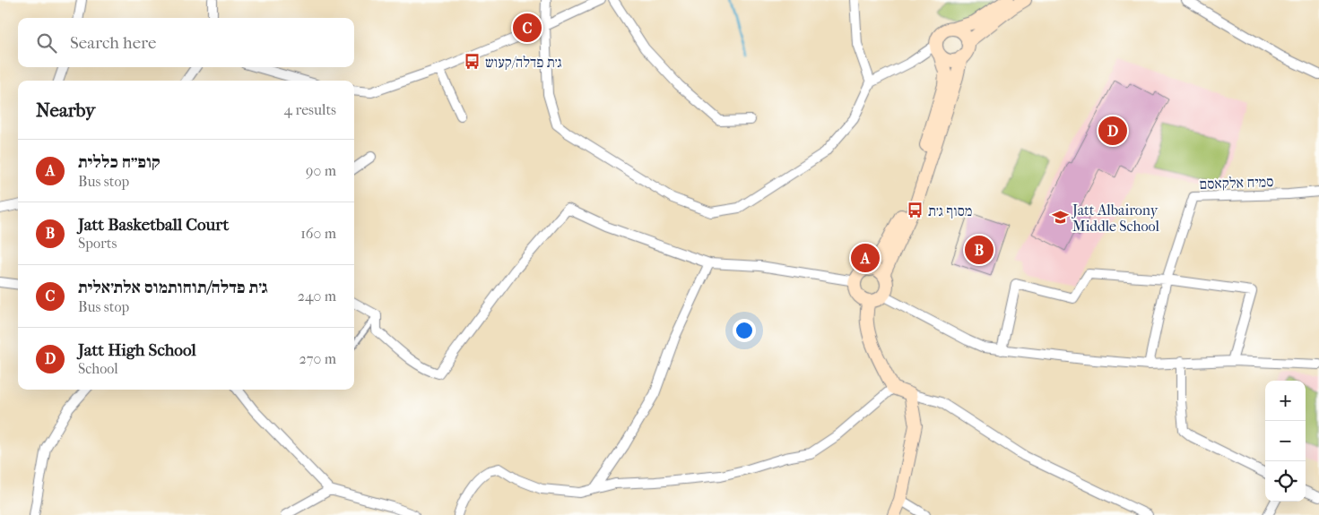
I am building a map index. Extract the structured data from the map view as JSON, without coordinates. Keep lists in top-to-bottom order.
{
  "streets": {
    "street": ["סמיח אלקאסם"]
  },
  "places": {
    "bus stop": ["ג׳ת פדלה/קעוש", "מסוף ג׳ת"],
    "school or university": ["Jatt Albairony Middle School"]
  },
  "page": {
    "pins": [
      "C",
      "D",
      "B",
      "A"
    ],
    "search": "Search here",
    "heading": ["Nearby", "4 results"],
    "list": [
      {
        "mark": "A",
        "name": "קופ״ח כללית",
        "note": "Bus stop",
        "value": "90 m"
      },
      {
        "mark": "B",
        "name": "Jatt Basketball Court",
        "note": "Sports",
        "value": "160 m"
      },
      {
        "mark": "C",
        "name": "ג׳ת פדלה/תוחותמוס אלת׳אלית",
        "note": "Bus stop",
        "value": "240 m"
      },
      {
        "mark": "D",
        "name": "Jatt High School",
        "note": "School",
        "value": "270 m"
      }
    ],
    "map_buttons": ["+", "−"]
  }
}
